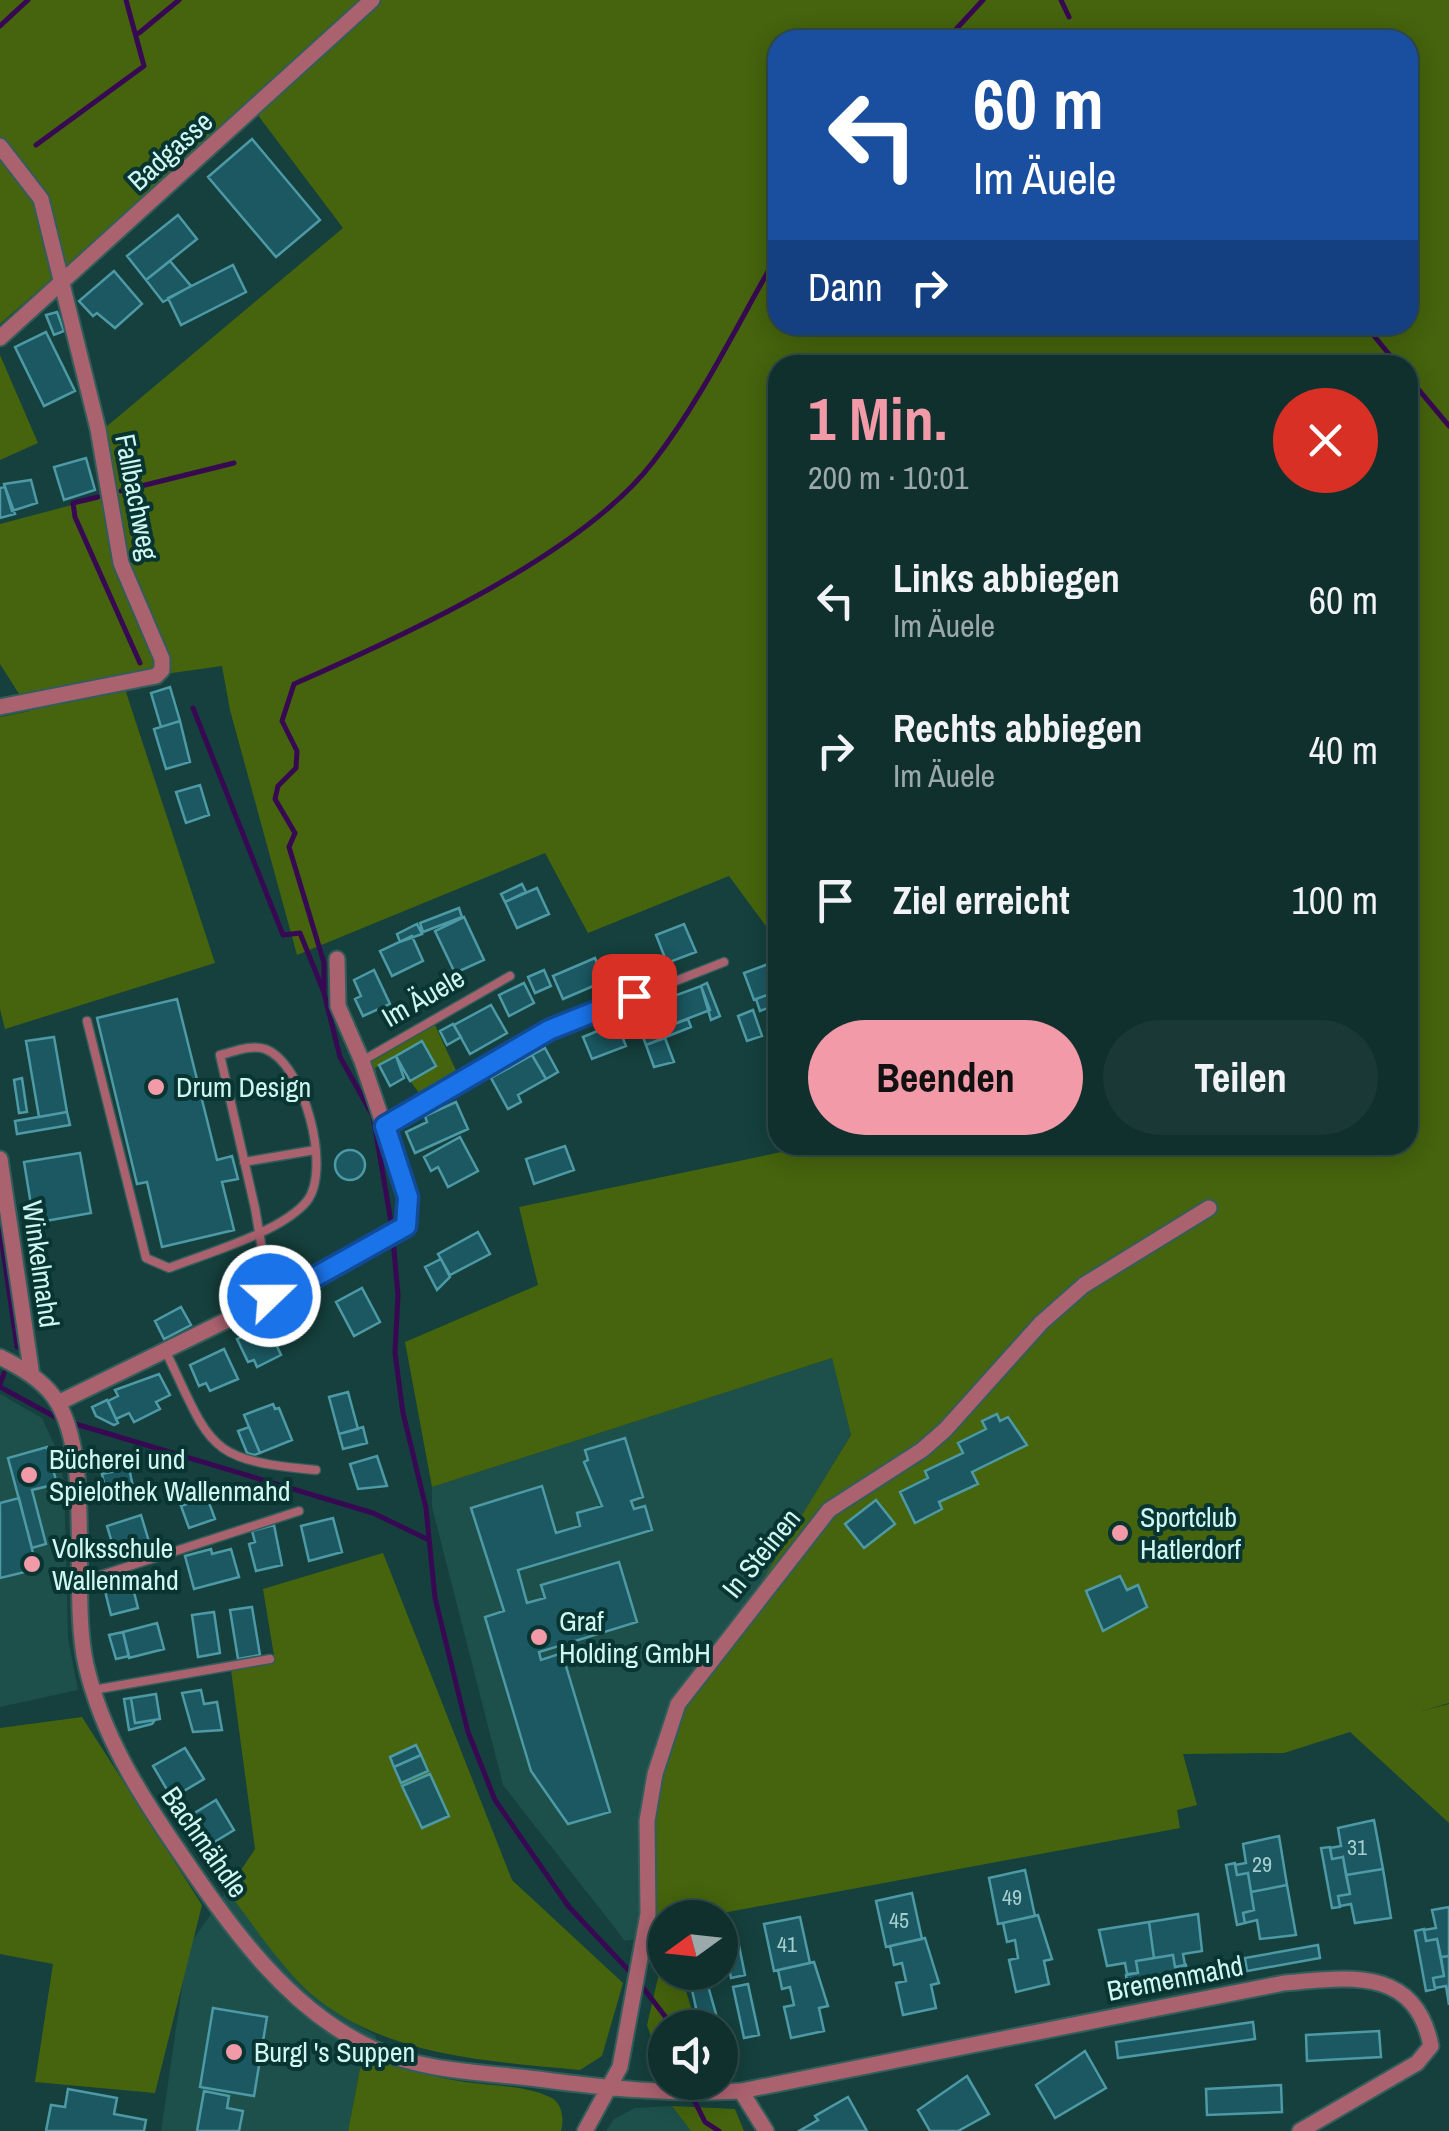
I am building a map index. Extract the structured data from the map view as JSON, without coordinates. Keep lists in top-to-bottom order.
{
  "streets": {
    "street": [
      "Badgasse",
      "Fallbachweg",
      "Im Äuele",
      "Winkelmahd",
      "In Steinen",
      "Bachmähdle",
      "Bremenmahd"
    ]
  },
  "crossings": [
    ["Badgasse", "Fallbachweg"],
    ["Im Äuele", "Bachmähdle"],
    ["Winkelmahd", "Bachmähdle"],
    ["In Steinen", "Bachmähdle"],
    ["In Steinen", "Bremenmahd"],
    ["Bachmähdle", "Bremenmahd"]
  ],
  "places": [
    "Drum Design",
    "Bücherei und Spielothek Wallenmahd",
    "Sportclub Hatlerdorf",
    "Volksschule Wallenmahd",
    "Graf Holding GmbH",
    "Burgl 's Suppen"
  ],
  "house_numbers": [
    "31",
    "29",
    "49",
    "45",
    "41"
  ],
  "north": "left",
  "page": {
    "turn": ["60 m", "Im Äuele"],
    "then": "Dann",
    "heading": ["1 Min.", "200 m · 10:01"],
    "list": [
      {
        "name": "Links abbiegen",
        "note": "Im Äuele",
        "value": "60 m"
      },
      {
        "name": "Rechts abbiegen",
        "note": "Im Äuele",
        "value": "40 m"
      },
      {
        "name": "Ziel erreicht",
        "value": "100 m"
      }
    ],
    "buttons": ["Beenden", "Teilen"]
  }
}
